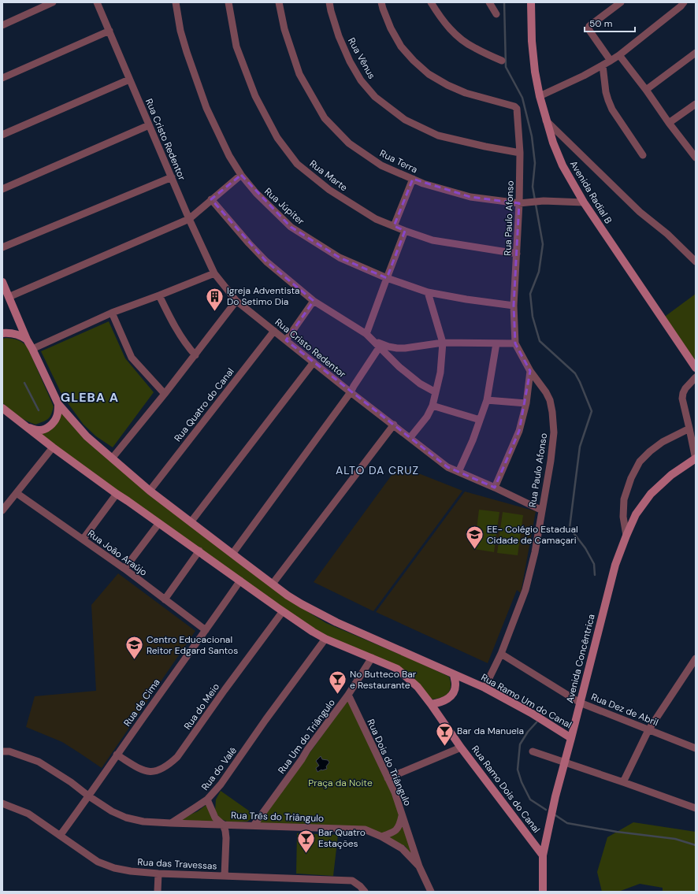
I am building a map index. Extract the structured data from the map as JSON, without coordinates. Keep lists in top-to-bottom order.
{
  "streets": {
    "street": [
      "Rua Vênus",
      "Rua Cristo Redentor",
      "Rua Terra",
      "Rua Marte",
      "Avenida Radial B",
      "Rua Júpiter",
      "Rua Paulo Afonso",
      "Rua Quatro do Canal",
      "Rua João Araújo",
      "Avenida Concêntrica",
      "Rua Ramo Um do Canal",
      "Rua de Cima",
      "Rua do Meio",
      "Rua Dez de Abril",
      "Rua Um do Triângulo",
      "Rua Dois do Triângulo",
      "Rua do Valê",
      "Rua Ramo Dois do Canal",
      "Rua Três do Triângulo",
      "Rua das Travessas"
    ]
  },
  "crossings": [
    ["Rua Vênus", "Rua Paulo Afonso"],
    ["Rua Cristo Redentor", "Rua Paulo Afonso"],
    ["Rua Cristo Redentor", "Rua Quatro do Canal"],
    ["Rua Terra", "Avenida Radial B"],
    ["Rua Terra", "Rua Paulo Afonso"],
    ["Rua Marte", "Rua Paulo Afonso"],
    ["Rua Júpiter", "Rua Paulo Afonso"],
    ["Rua Paulo Afonso", "Rua Ramo Um do Canal"],
    ["Rua Paulo Afonso", "Rua Dez de Abril"],
    ["Rua Quatro do Canal", "Rua Ramo Um do Canal"],
    ["Rua João Araújo", "Rua de Cima"],
    ["Avenida Concêntrica", "Rua Ramo Um do Canal"],
    ["Avenida Concêntrica", "Rua Dez de Abril"],
    ["Avenida Concêntrica", "Rua Ramo Dois do Canal"],
    ["Rua de Cima", "Rua do Meio"],
    ["Rua de Cima", "Rua Ramo Dois do Canal"],
    ["Rua de Cima", "Rua das Travessas"],
    ["Rua do Meio", "Rua Ramo Dois do Canal"],
    ["Rua Um do Triângulo", "Rua Dois do Triângulo"],
    ["Rua Um do Triângulo", "Rua Ramo Dois do Canal"],
    ["Rua Um do Triângulo", "Rua Três do Triângulo"],
    ["Rua Dois do Triângulo", "Rua Três do Triângulo"],
    ["Rua do Valê", "Rua Ramo Dois do Canal"],
    ["Rua do Valê", "Rua Três do Triângulo"]
  ],
  "districts": ["GLEBA A", "ALTO DA CRUZ"],
  "parks": ["Praça da Noite"],
  "places": {
    "building": ["Igreja Adventista Do Setimo Dia"],
    "school or university": ["EE- Colégio Estadual Cidade de Camaçari", "Centro Educacional Reitor Edgard Santos"],
    "bar": ["No Butteco Bar e Restaurante", "Bar da Manuela", "Bar Quatro Estações"]
  },
  "scale_bar": "50 m"
}
